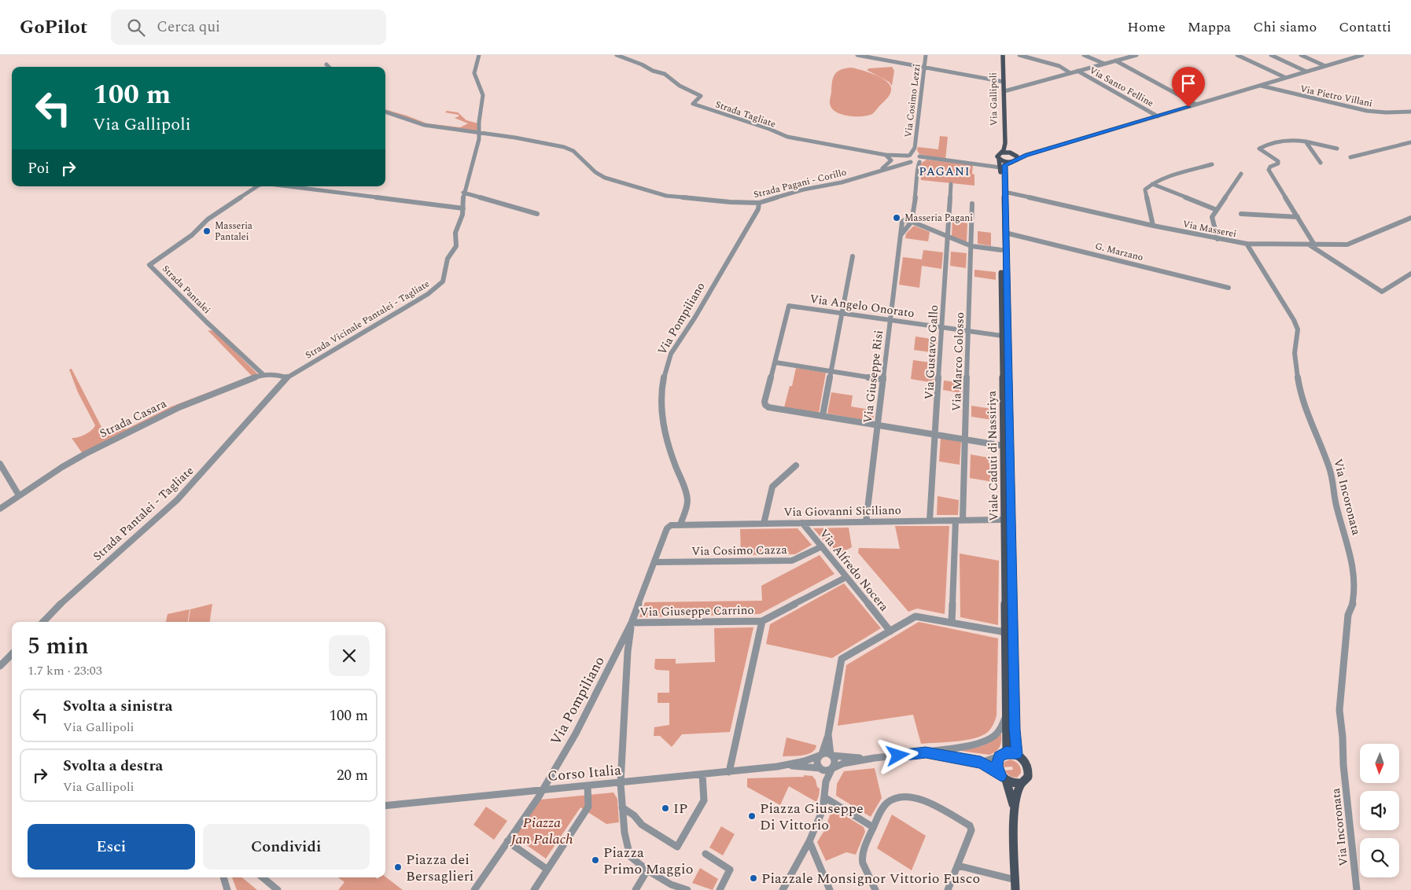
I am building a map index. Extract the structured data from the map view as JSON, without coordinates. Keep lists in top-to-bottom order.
{
  "streets": {
    "main road": ["Via Gallipoli", "Viale Caduti di Nassiriya"],
    "street": [
      "Via Santo Felline",
      "Via Pietro Villani",
      "Via Cosimo Lezzi",
      "Strada Tagliate",
      "Strada Pagani - Corillo",
      "Via Masserei",
      "G. Marzano",
      "Strada Pantalei",
      "Via Angelo Onorato",
      "Via Pompiliano",
      "Strada Vicinale Pantalei - Tagliate",
      "Via Gustavo Gallo",
      "Via Marco Colosso",
      "Via Giuseppe Risi",
      "Strada Casara",
      "Via Incoronata",
      "Via Giovanni Siciliano",
      "Strada Pantalei - Tagliate",
      "Via Cosimo Cazza",
      "Via Alfredo Nocera",
      "Via Giuseppe Carrino",
      "Corso Italia"
    ]
  },
  "crossings": [
    ["Via Gallipoli", "Viale Caduti di Nassiriya"],
    ["Via Cosimo Lezzi", "Strada Tagliate"],
    ["Via Cosimo Lezzi", "Strada Pagani - Corillo"],
    ["Strada Tagliate", "Strada Pagani - Corillo"],
    ["Strada Pagani - Corillo", "Via Pompiliano"],
    ["Strada Pagani - Corillo", "Strada Vicinale Pantalei - Tagliate"],
    ["Strada Pagani - Corillo", "Viale Caduti di Nassiriya"],
    ["Via Masserei", "Viale Caduti di Nassiriya"],
    ["Via Masserei", "Via Incoronata"],
    ["G. Marzano", "Viale Caduti di Nassiriya"],
    ["Strada Pantalei", "Strada Casara"],
    ["Via Angelo Onorato", "Via Gustavo Gallo"],
    ["Via Angelo Onorato", "Via Marco Colosso"],
    ["Via Angelo Onorato", "Via Giuseppe Risi"],
    ["Via Angelo Onorato", "Viale Caduti di Nassiriya"],
    ["Via Pompiliano", "Via Giovanni Siciliano"],
    ["Via Pompiliano", "Via Cosimo Cazza"],
    ["Via Pompiliano", "Via Giuseppe Carrino"],
    ["Via Pompiliano", "Corso Italia"],
    ["Strada Vicinale Pantalei - Tagliate", "Strada Casara"],
    ["Strada Vicinale Pantalei - Tagliate", "Strada Pantalei - Tagliate"],
    ["Via Gustavo Gallo", "Via Giovanni Siciliano"],
    ["Via Marco Colosso", "Via Giovanni Siciliano"],
    ["Via Giuseppe Risi", "Via Giovanni Siciliano"],
    ["Strada Casara", "Strada Pantalei - Tagliate"],
    ["Viale Caduti di Nassiriya", "Via Giovanni Siciliano"],
    ["Viale Caduti di Nassiriya", "Corso Italia"],
    ["Via Giovanni Siciliano", "Via Alfredo Nocera"],
    ["Via Cosimo Cazza", "Via Alfredo Nocera"]
  ],
  "districts": ["PAGANI"],
  "parks": ["Piazza Jan Palach"],
  "places": [
    "Masseria Pagani",
    "Masseria Pantalei",
    "IP",
    "Piazza Giuseppe Di Vittorio",
    "Piazza Primo Maggio",
    "Piazza dei Bersaglieri",
    "Piazzale Monsignor Vittorio Fusco"
  ],
  "north": "bottom",
  "page": {
    "header": "GoPilot",
    "search": "Cerca qui",
    "nav": [
      "Home",
      "Mappa",
      "Chi siamo",
      "Contatti"
    ],
    "turn": ["100 m", "Via Gallipoli"],
    "then": "Poi",
    "heading": ["5 min", "1.7 km · 23:03"],
    "list": [
      {
        "name": "Svolta a sinistra",
        "note": "Via Gallipoli",
        "value": "100 m"
      },
      {
        "name": "Svolta a destra",
        "note": "Via Gallipoli",
        "value": "20 m"
      }
    ],
    "buttons": ["Esci", "Condividi"]
  }
}
